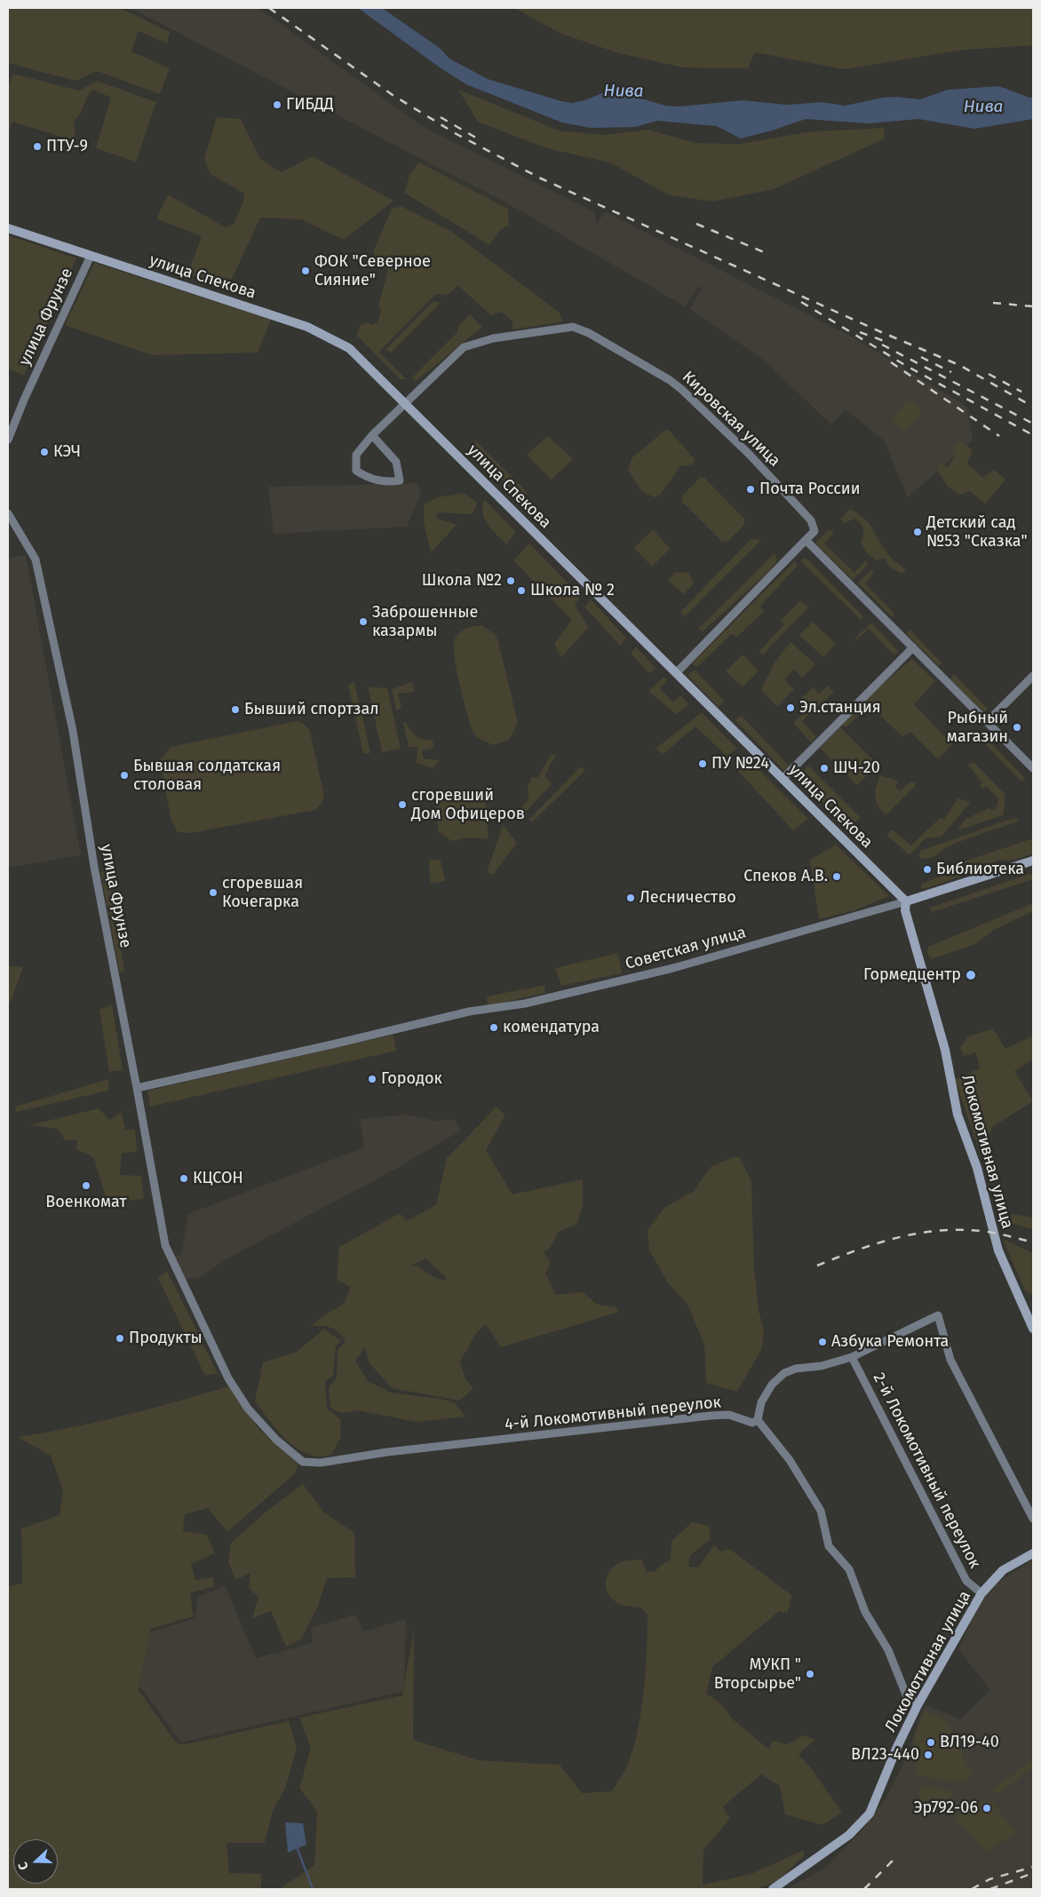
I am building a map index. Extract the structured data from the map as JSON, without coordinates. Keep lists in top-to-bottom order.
{
  "streets": {
    "main road": ["улица Спекова", "Советская улица", "Локомотивная улица"],
    "street": [
      "улица Фрунзе",
      "Кировская улица",
      "4-й Локомотивный переулок",
      "2-й Локомотивный переулок"
    ]
  },
  "crossings": [
    ["улица Спекова", "улица Фрунзе"],
    ["улица Спекова", "Кировская улица"],
    ["улица Спекова", "Советская улица"],
    ["улица Спекова", "Локомотивная улица"],
    ["улица Фрунзе", "Советская улица"],
    ["улица Фрунзе", "4-й Локомотивный переулок"],
    ["Советская улица", "Локомотивная улица"],
    ["Локомотивная улица", "2-й Локомотивный переулок"]
  ],
  "water": ["Нива"],
  "places": [
    "ГИБДД",
    "ПТУ-9",
    "ФОК \"Северное Сияние\"",
    "КЭЧ",
    "Почта России",
    "Детский сад №53 \"Сказка\"",
    "Школа №2",
    "Школа № 2",
    "Заброшенные казармы",
    "Эл.станция",
    "Бывший спортзал",
    "Рыбный магазин",
    "ПУ №24",
    "ШЧ-20",
    "Бывшая солдатская столовая",
    "сгоревший Дом Офицеров",
    "Библиотека",
    "Спеков А.В.",
    "сгоревшая Кочегарка",
    "Лесничество",
    "Гормедцентр",
    "комендатура",
    "Городок",
    "КЦСОН",
    "Военкомат",
    "Продукты",
    "Азбука Ремонта",
    "МУКП \" Вторсырье\"",
    "ВЛ19-40",
    "ВЛ23-440",
    "Эр792-06"
  ],
  "north": "left"
}
